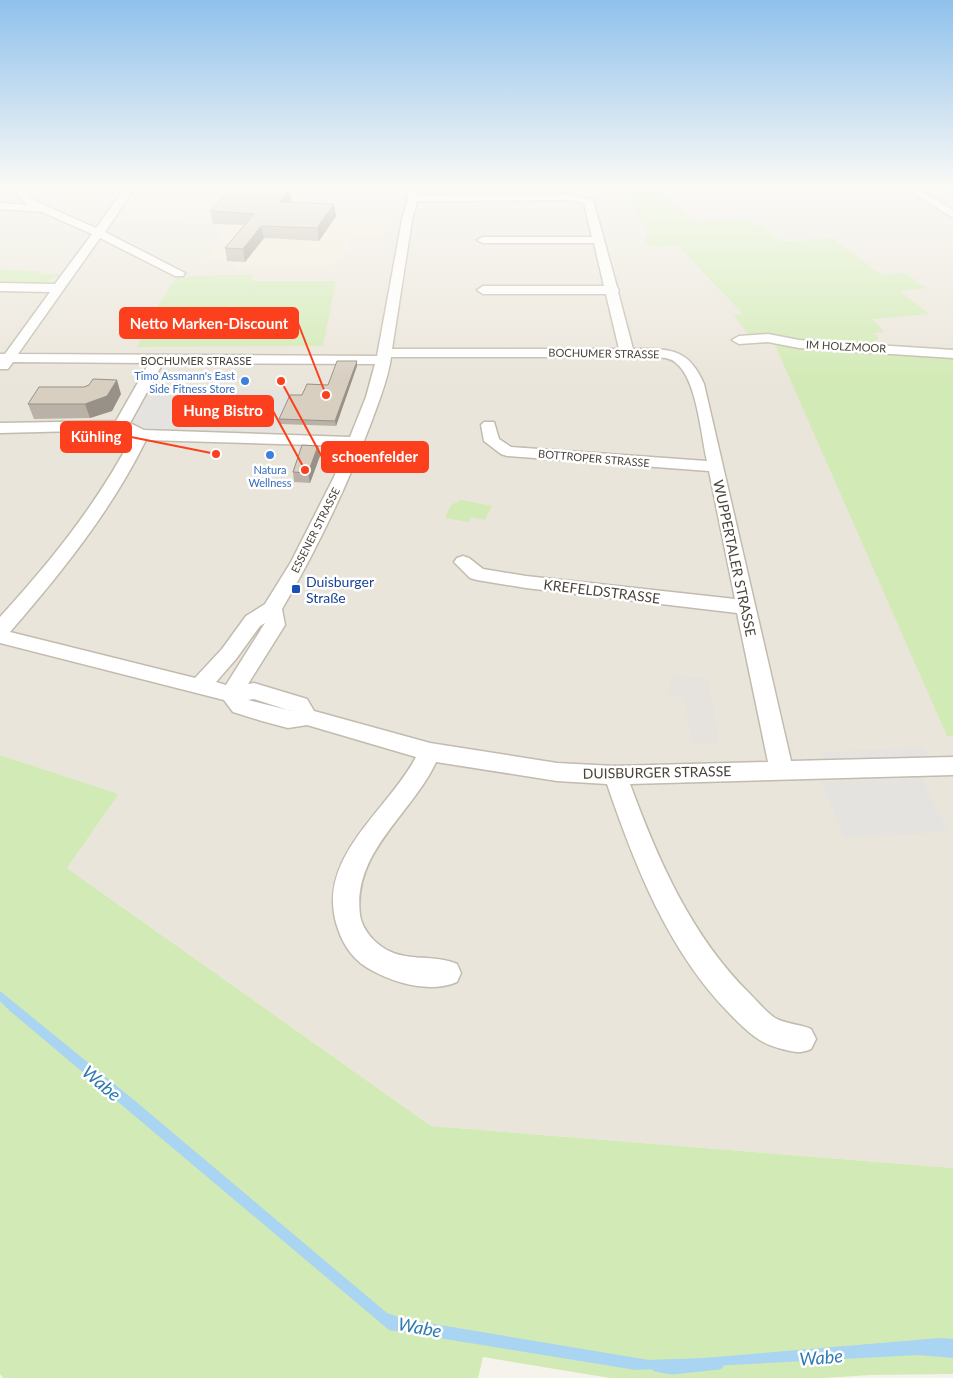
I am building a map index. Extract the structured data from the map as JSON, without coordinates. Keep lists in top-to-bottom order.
{
  "streets": {
    "street": [
      "IM HOLZMOOR",
      "BOCHUMER STRASSE",
      "BOTTROPER STRASSE",
      "ESSENER STRASSE",
      "WUPPERTALER STRASSE",
      "KREFELDSTRASSE",
      "DUISBURGER STRASSE"
    ]
  },
  "crossings": [
    ["BOCHUMER STRASSE", "ESSENER STRASSE"],
    ["BOCHUMER STRASSE", "WUPPERTALER STRASSE"],
    ["BOTTROPER STRASSE", "WUPPERTALER STRASSE"],
    ["ESSENER STRASSE", "DUISBURGER STRASSE"],
    ["WUPPERTALER STRASSE", "KREFELDSTRASSE"],
    ["WUPPERTALER STRASSE", "DUISBURGER STRASSE"]
  ],
  "water": ["Wabe"],
  "places": {
    "other": [
      "Timo Assmann's East Side Fitness Store",
      "schoenfelder",
      "Netto Marken-Discount",
      "Kühling",
      "Natura Wellness",
      "Hung Bistro"
    ],
    "transit": ["Duisburger Straße"]
  }
}
